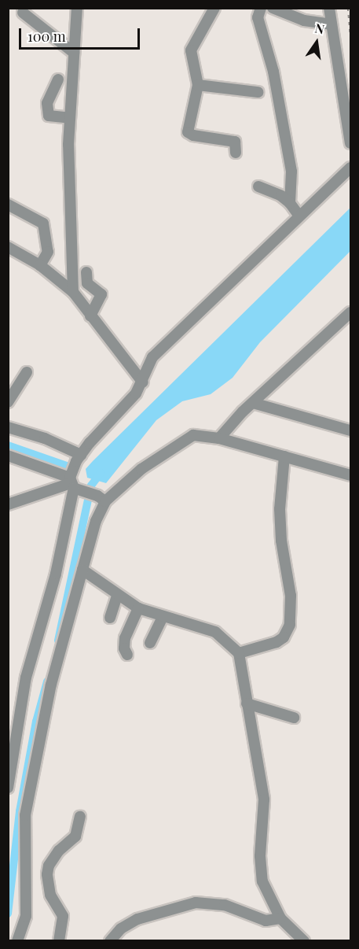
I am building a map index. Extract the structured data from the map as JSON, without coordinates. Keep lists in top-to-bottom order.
{
  "scale_bar": "100 m",
  "north": "top"
}
